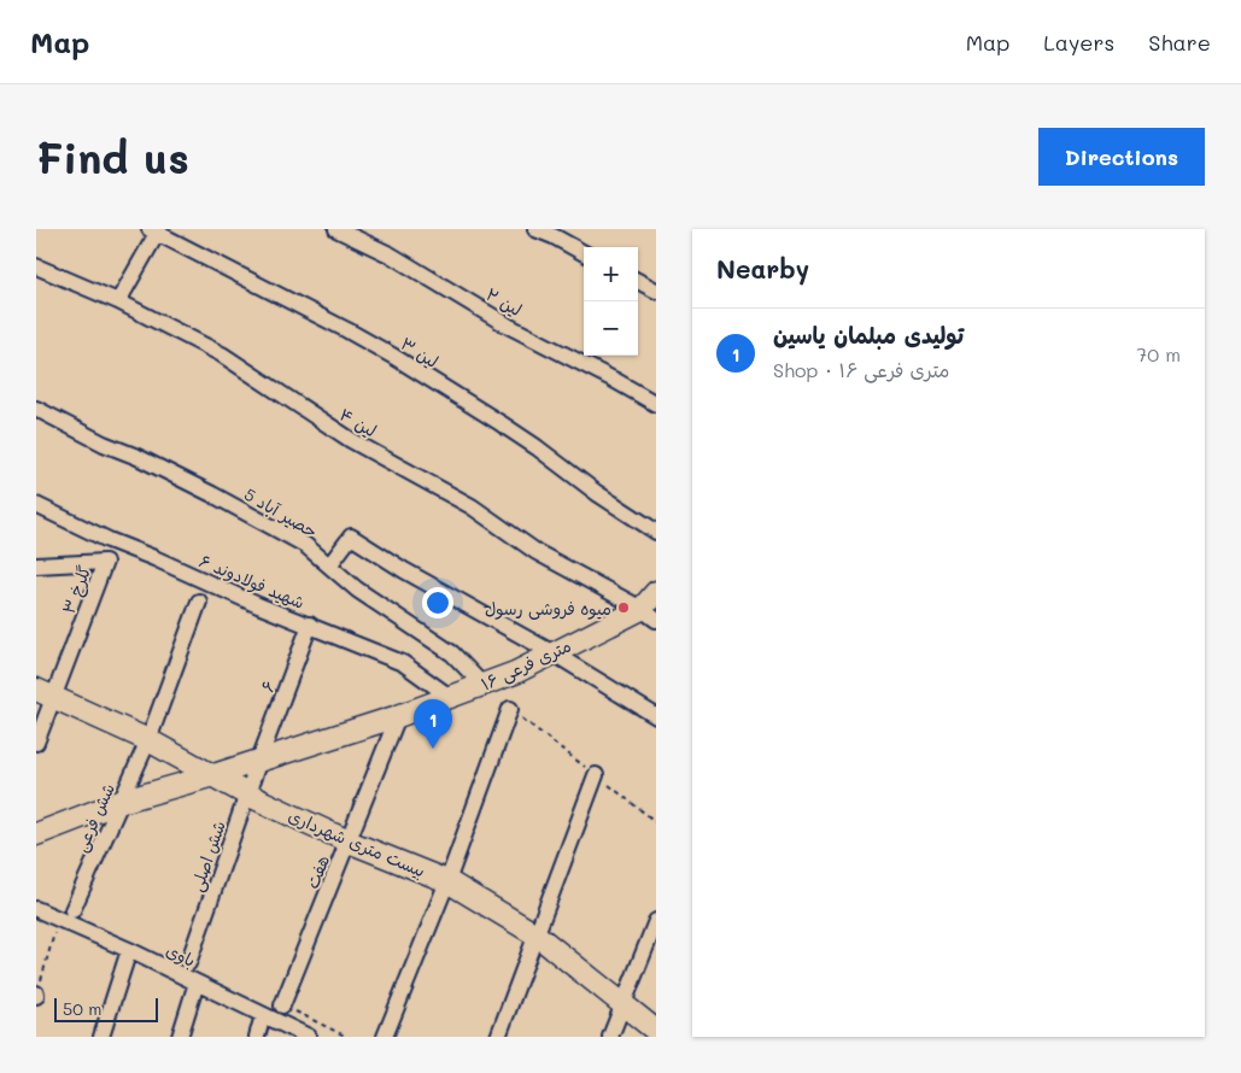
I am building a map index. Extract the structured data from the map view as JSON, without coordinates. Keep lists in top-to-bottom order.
{
  "streets": {
    "street": [
      "لین ۲",
      "لین ۳",
      "لین ۴",
      "حصیر آباد 5",
      "شهید فولادوند ۶",
      "گلرخ ۳",
      "۱۶ متری فرعی",
      "۶",
      "شش فرعی",
      "بیست متری شهرداری",
      "شش اصلی",
      "هفت",
      "باوی"
    ]
  },
  "crossings": [
    ["لین ۴", "۱۶ متری فرعی"],
    ["حصیر آباد 5", "۱۶ متری فرعی"],
    ["شهید فولادوند ۶", "۱۶ متری فرعی"],
    ["شهید فولادوند ۶", "۶"],
    ["گلرخ ۳", "بیست متری شهرداری"],
    ["۱۶ متری فرعی", "۶"],
    ["۱۶ متری فرعی", "شش فرعی"],
    ["۱۶ متری فرعی", "بیست متری شهرداری"],
    ["۱۶ متری فرعی", "شش اصلی"],
    ["۱۶ متری فرعی", "هفت"],
    ["۶", "شش اصلی"],
    ["شش فرعی", "بیست متری شهرداری"],
    ["بیست متری شهرداری", "شش اصلی"],
    ["بیست متری شهرداری", "هفت"]
  ],
  "places": ["میوه فروشی رسول"],
  "scale_bar": "50 m",
  "page": {
    "header": "Map",
    "nav": ["Map", "Layers", "Share"],
    "buttons": "Directions",
    "title": "Find us",
    "heading": "Nearby",
    "map_buttons": ["+", "−"],
    "list": [
      {
        "mark": "1",
        "name": "تولیدی مبلمان یاسین",
        "note": "Shop · ۱۶ متری فرعی",
        "value": "70 m"
      }
    ],
    "pins": "1",
    "scale": "50 m"
  }
}
